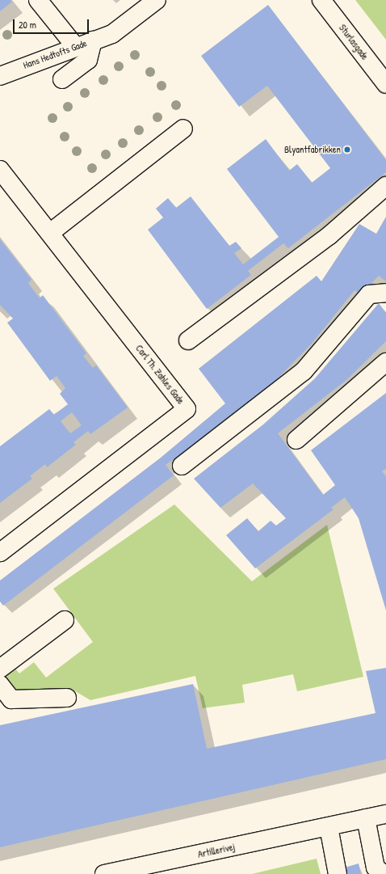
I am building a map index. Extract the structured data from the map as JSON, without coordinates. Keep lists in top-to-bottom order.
{
  "streets": {
    "street": [
      "Sturlasgade",
      "Hans Hedtofts Gade",
      "Carl Th. Zahles Gade",
      "Artillerivej"
    ]
  },
  "places": ["Blyantfabrikken"],
  "scale_bar": "20 m"
}
